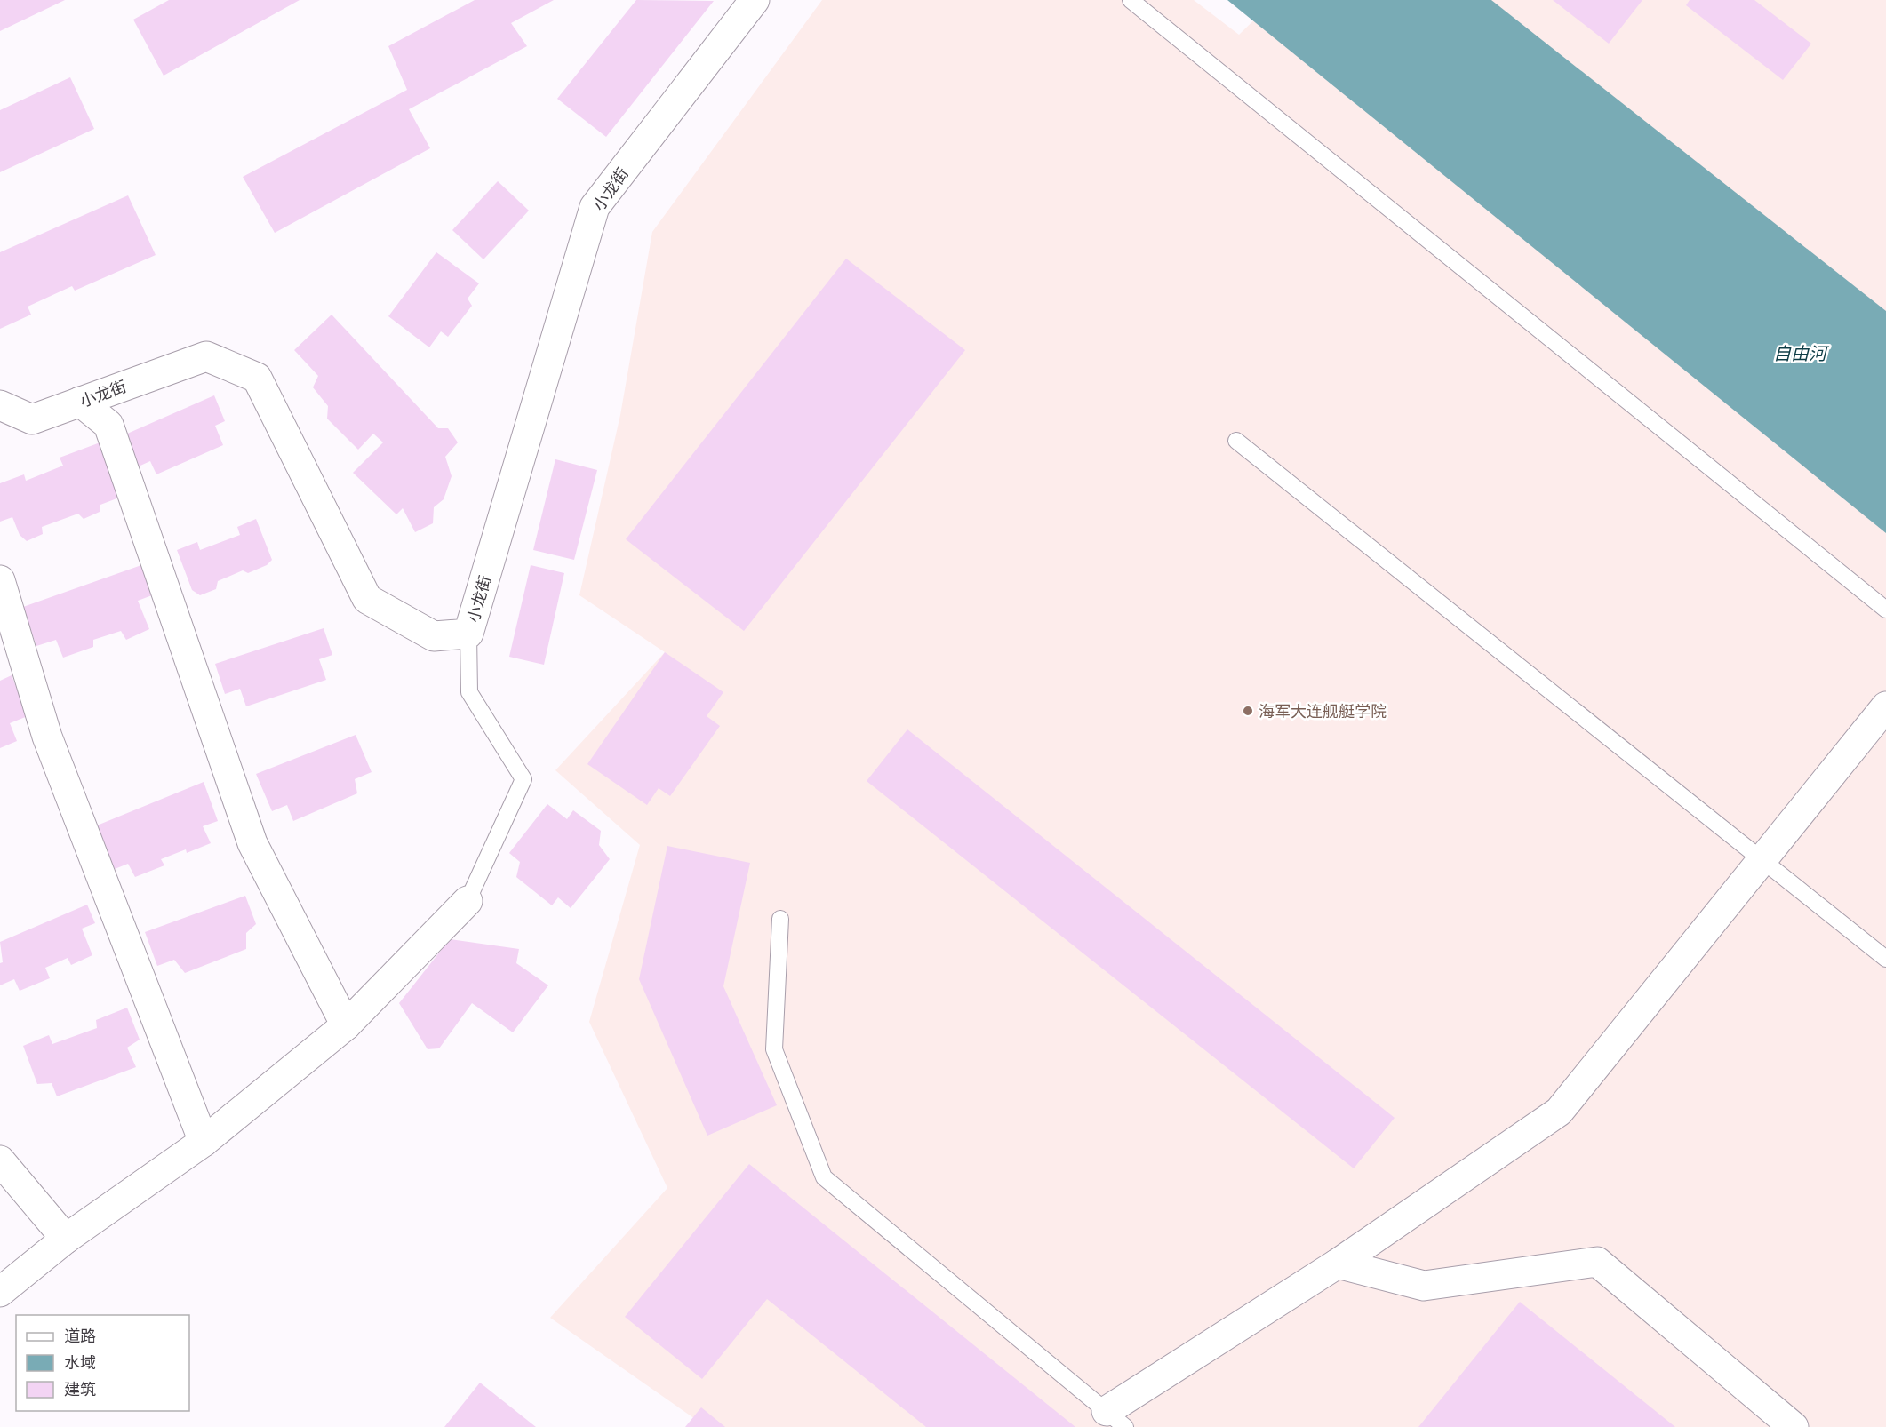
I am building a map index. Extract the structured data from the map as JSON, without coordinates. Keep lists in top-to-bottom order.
{
  "streets": {
    "street": ["小龙街"]
  },
  "water": ["自由河"],
  "places": ["海军大连舰艇学院"],
  "legend": ["道路", "水域", "建筑"]
}
